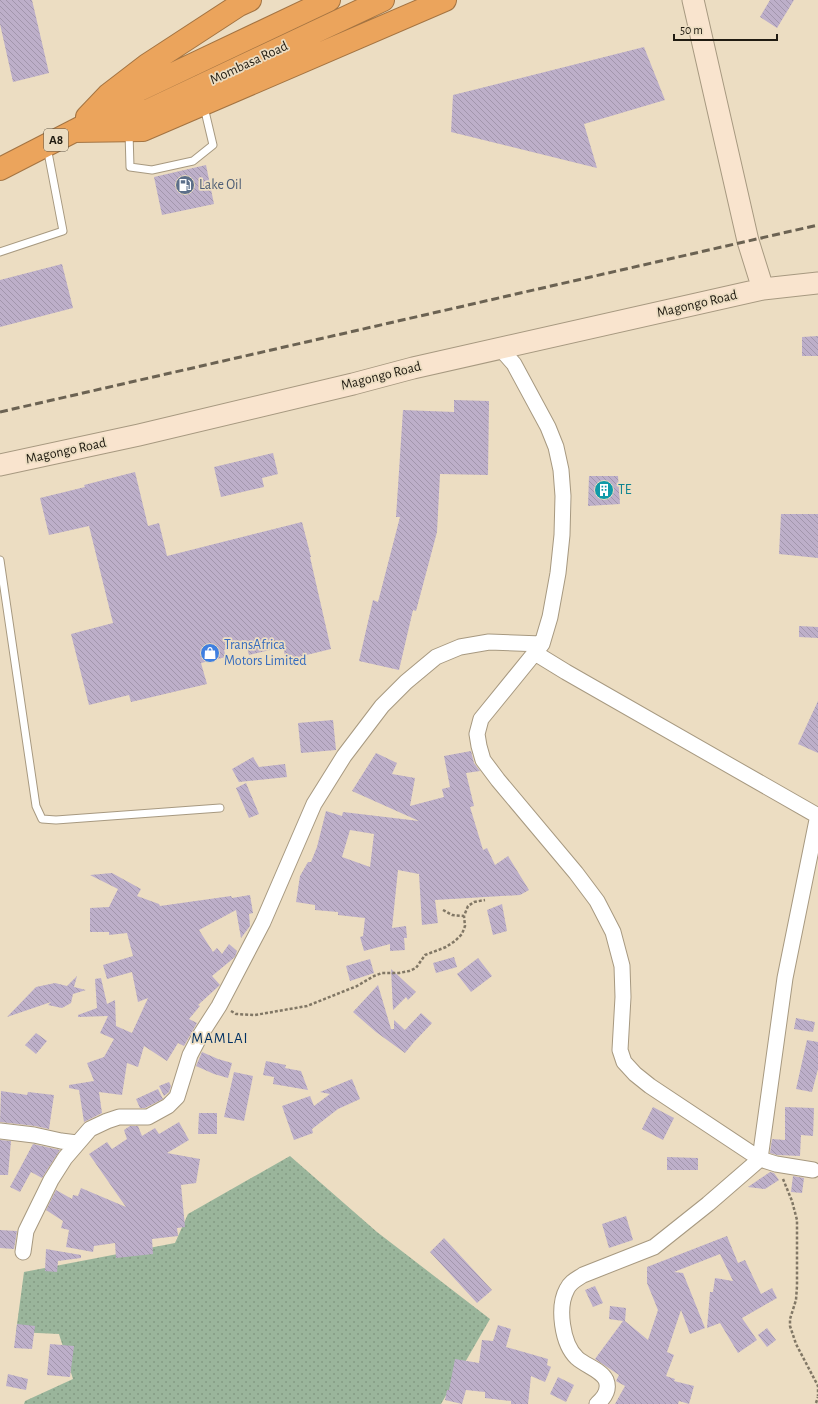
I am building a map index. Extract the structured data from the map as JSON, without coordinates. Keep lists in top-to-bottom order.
{
  "streets": {
    "highway": ["Mombasa Road", "A8"],
    "street": ["Magongo Road"]
  },
  "districts": ["MAMLAI"],
  "places": {
    "fuel station": ["Lake Oil"],
    "building": ["TE"],
    "shop": ["TransAfrica Motors Limited"]
  },
  "scale_bar": "50 m"
}
